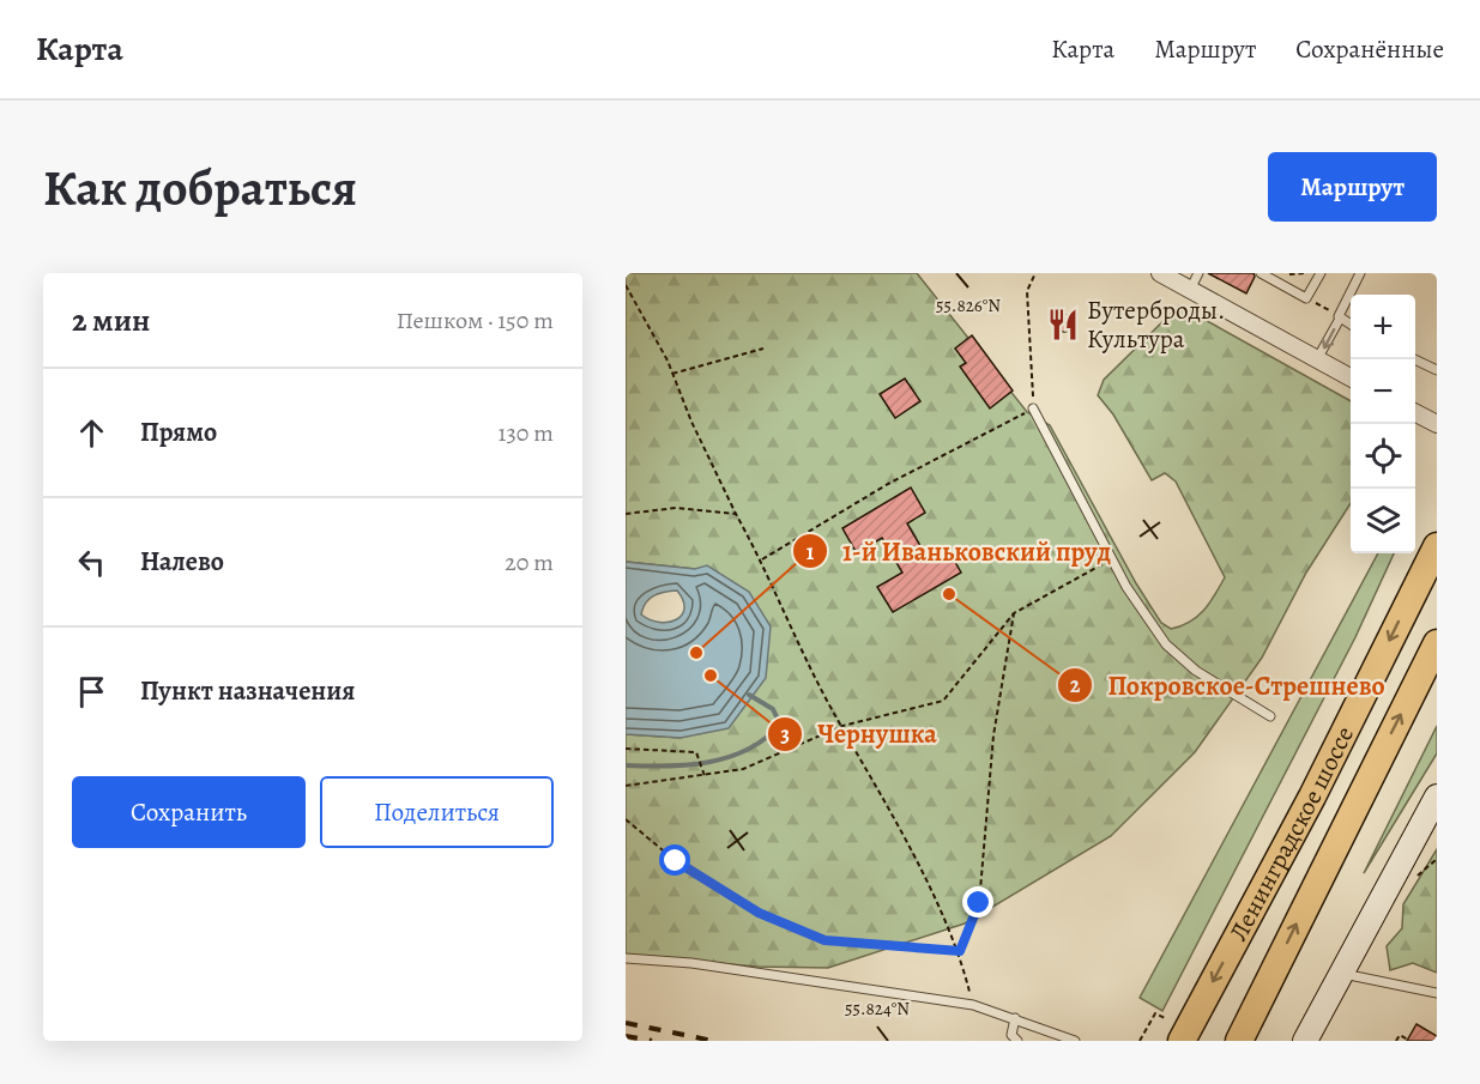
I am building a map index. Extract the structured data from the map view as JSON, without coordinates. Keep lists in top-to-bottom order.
{
  "streets": {
    "main road": ["Ленинградское шоссе"]
  },
  "places": {
    "restaurant": ["Бутерброды. Культура"],
    "other": ["Покровское-Стрешнево", "1-й Иваньковский пруд", "Чернушка"]
  },
  "page": {
    "header": "Карта",
    "nav": ["Карта", "Маршрут", "Сохранённые"],
    "buttons": [
      "Маршрут",
      ["Сохранить", "Поделиться"]
    ],
    "title": "Как добраться",
    "heading": ["2 мин", "Пешком · 150 m"],
    "map_buttons": ["+", "−"],
    "list": [
      ["Прямо", "130 m"],
      ["Налево", "20 m"],
      "Пункт назначения"
    ]
  },
  "coordinates": ["55.826°N", "55.824°N"]
}
